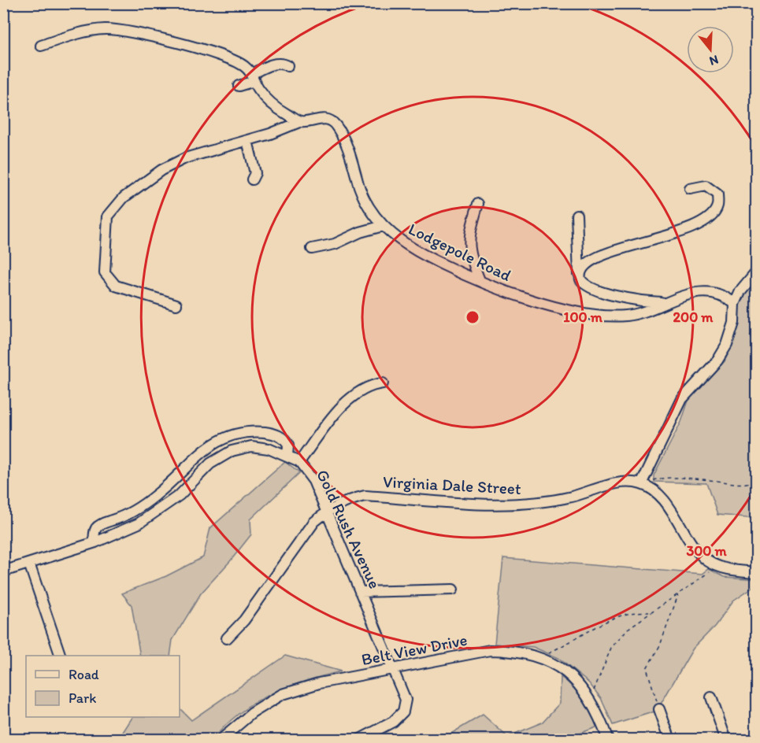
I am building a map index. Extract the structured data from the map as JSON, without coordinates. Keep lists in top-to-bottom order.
{
  "streets": {
    "street": [
      "Lodgepole Road",
      "Virginia Dale Street",
      "Gold Rush Avenue",
      "Belt View Drive"
    ]
  },
  "crossings": [
    ["Virginia Dale Street", "Gold Rush Avenue"],
    ["Gold Rush Avenue", "Belt View Drive"]
  ],
  "legend": ["Road", "Park"],
  "north": "bottom",
  "rings": ["100 m", "200 m", "300 m"]
}
